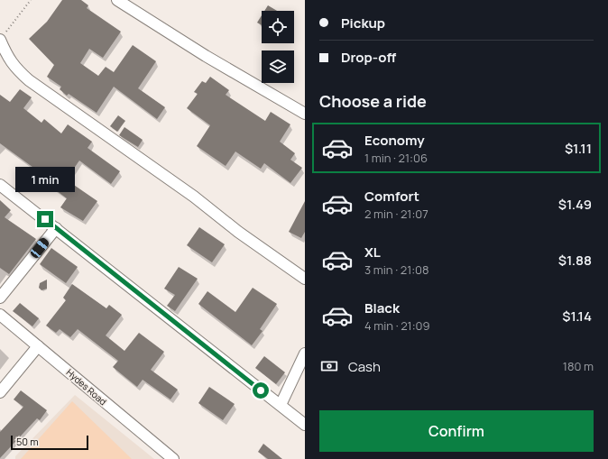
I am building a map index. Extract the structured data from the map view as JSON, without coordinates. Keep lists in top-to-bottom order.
{
  "streets": {
    "street": ["Hydes Road"]
  },
  "scale_bar": "50 m",
  "page": {
    "banner": ["Pickup", "Drop-off"],
    "heading": "Choose a ride",
    "list": [
      {
        "name": "Economy",
        "note": "1 min · 21:06",
        "value": "$1.11"
      },
      {
        "name": "Comfort",
        "note": "2 min · 21:07",
        "value": "$1.49"
      },
      {
        "name": "XL",
        "note": "3 min · 21:08",
        "value": "$1.88"
      },
      {
        "name": "Black",
        "note": "4 min · 21:09",
        "value": "$1.14"
      }
    ],
    "bubble": "1 min",
    "pay": ["Cash", "180 m"],
    "buttons": "Confirm",
    "scale": "50 m"
  }
}
